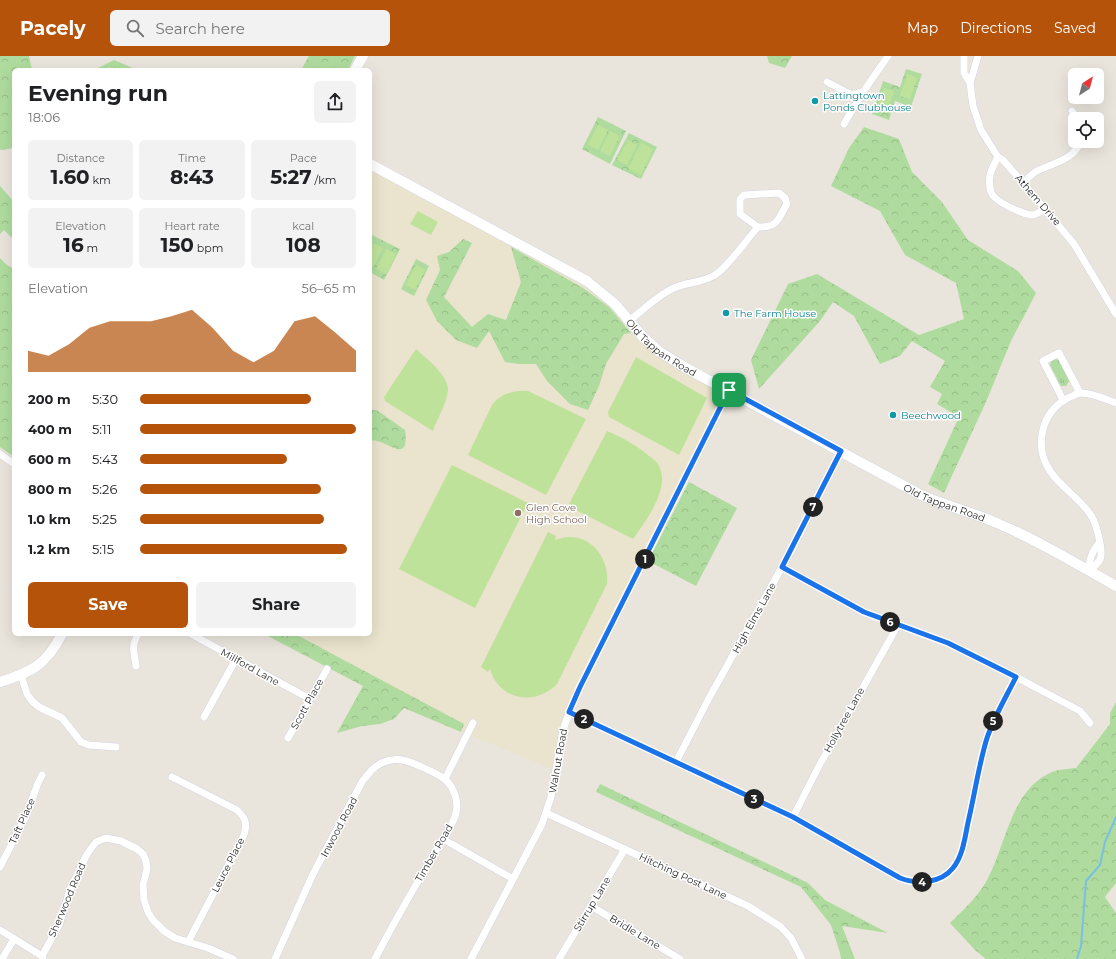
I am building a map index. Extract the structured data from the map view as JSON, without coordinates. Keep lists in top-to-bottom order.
{
  "streets": {
    "street": [
      "Athem Drive",
      "Old Tappan Road",
      "High Elms Lane",
      "Millford Lane",
      "Scott Place",
      "Hollytree Lane",
      "Walnut Road",
      "Taft Place",
      "Inwood Road",
      "Timber Road",
      "Leuce Place",
      "Hitching Post Lane",
      "Sherwood Road",
      "Stirrup Lane",
      "Bridle Lane"
    ]
  },
  "crossings": [
    ["Old Tappan Road", "High Elms Lane"],
    ["Old Tappan Road", "Walnut Road"],
    ["Millford Lane", "Scott Place"],
    ["Walnut Road", "Hitching Post Lane"],
    ["Inwood Road", "Timber Road"],
    ["Leuce Place", "Sherwood Road"],
    ["Hitching Post Lane", "Stirrup Lane"],
    ["Stirrup Lane", "Bridle Lane"]
  ],
  "places": [
    "Lattingtown Ponds Clubhouse",
    "The Farm House",
    "Beechwood",
    "Glen Cove High School"
  ],
  "north": "top right",
  "page": {
    "header": "Pacely",
    "search": "Search here",
    "nav": ["Map", "Directions", "Saved"],
    "heading": ["Evening run", "18:06"],
    "stats": [
      ["Distance", "1.60 km"],
      ["Time", "8:43"],
      ["Pace", "5:27 /km"],
      ["Elevation", "16 m"],
      ["Heart rate", "150 bpm"],
      ["kcal", "108"]
    ],
    "chart": ["Elevation", "56–65 m"],
    "list": [
      {
        "name": "200 m",
        "note": "5:30"
      },
      {
        "name": "400 m",
        "note": "5:11"
      },
      {
        "name": "600 m",
        "note": "5:43"
      },
      {
        "name": "800 m",
        "note": "5:26"
      },
      {
        "name": "1.0 km",
        "note": "5:25"
      },
      {
        "name": "1.2 km",
        "note": "5:15"
      }
    ],
    "pins": [
      "7",
      "1",
      "6",
      "2",
      "5",
      "3",
      "4"
    ],
    "buttons": ["Save", "Share"]
  }
}
